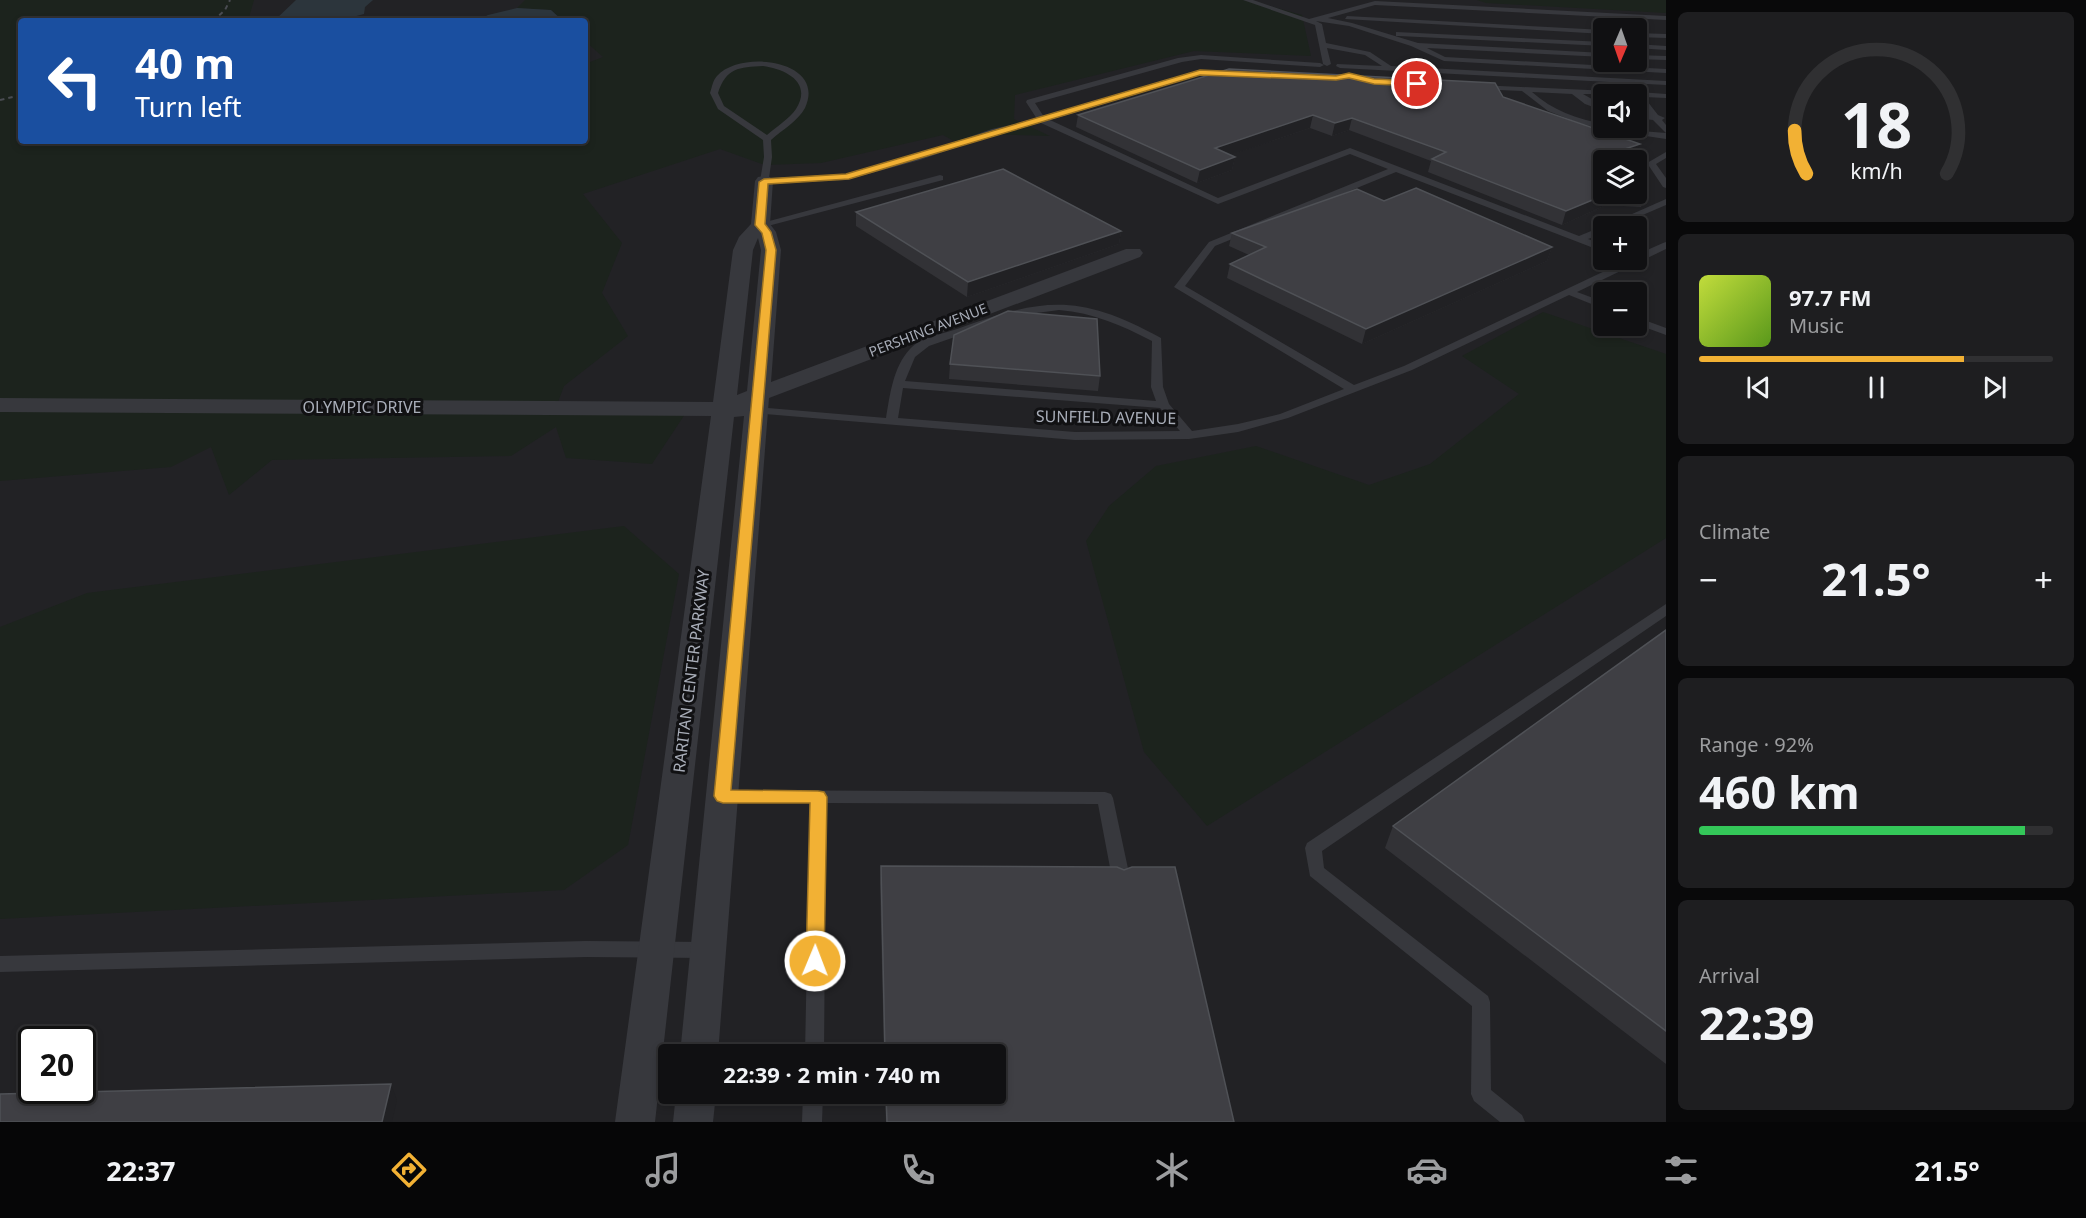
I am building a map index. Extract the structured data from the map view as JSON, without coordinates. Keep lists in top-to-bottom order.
{
  "streets": {
    "street": ["PERSHING AVENUE", "OLYMPIC DRIVE", "RARITAN CENTER PARKWAY"],
    "lane": ["SUNFIELD AVENUE"]
  },
  "crossings": [
    ["PERSHING AVENUE", "OLYMPIC DRIVE"],
    ["PERSHING AVENUE", "SUNFIELD AVENUE"],
    ["PERSHING AVENUE", "RARITAN CENTER PARKWAY"],
    ["OLYMPIC DRIVE", "SUNFIELD AVENUE"],
    ["OLYMPIC DRIVE", "RARITAN CENTER PARKWAY"],
    ["SUNFIELD AVENUE", "RARITAN CENTER PARKWAY"]
  ],
  "north": "bottom",
  "page": {
    "map_buttons": ["+", "−"],
    "turn": ["40 m", "Turn left"],
    "song": ["97.7 FM", "Music"],
    "tile": [
      "Climate",
      ["Range · 92%", "460 km"],
      ["Arrival", "22:39"]
    ],
    "heat": ["−", "21.5°", "+"],
    "limit": "20",
    "trip": "22:39 · 2 min · 740 m",
    "tabs": ["22:37", "21.5°"],
    "gauge": ["18", "km/h"]
  }
}
